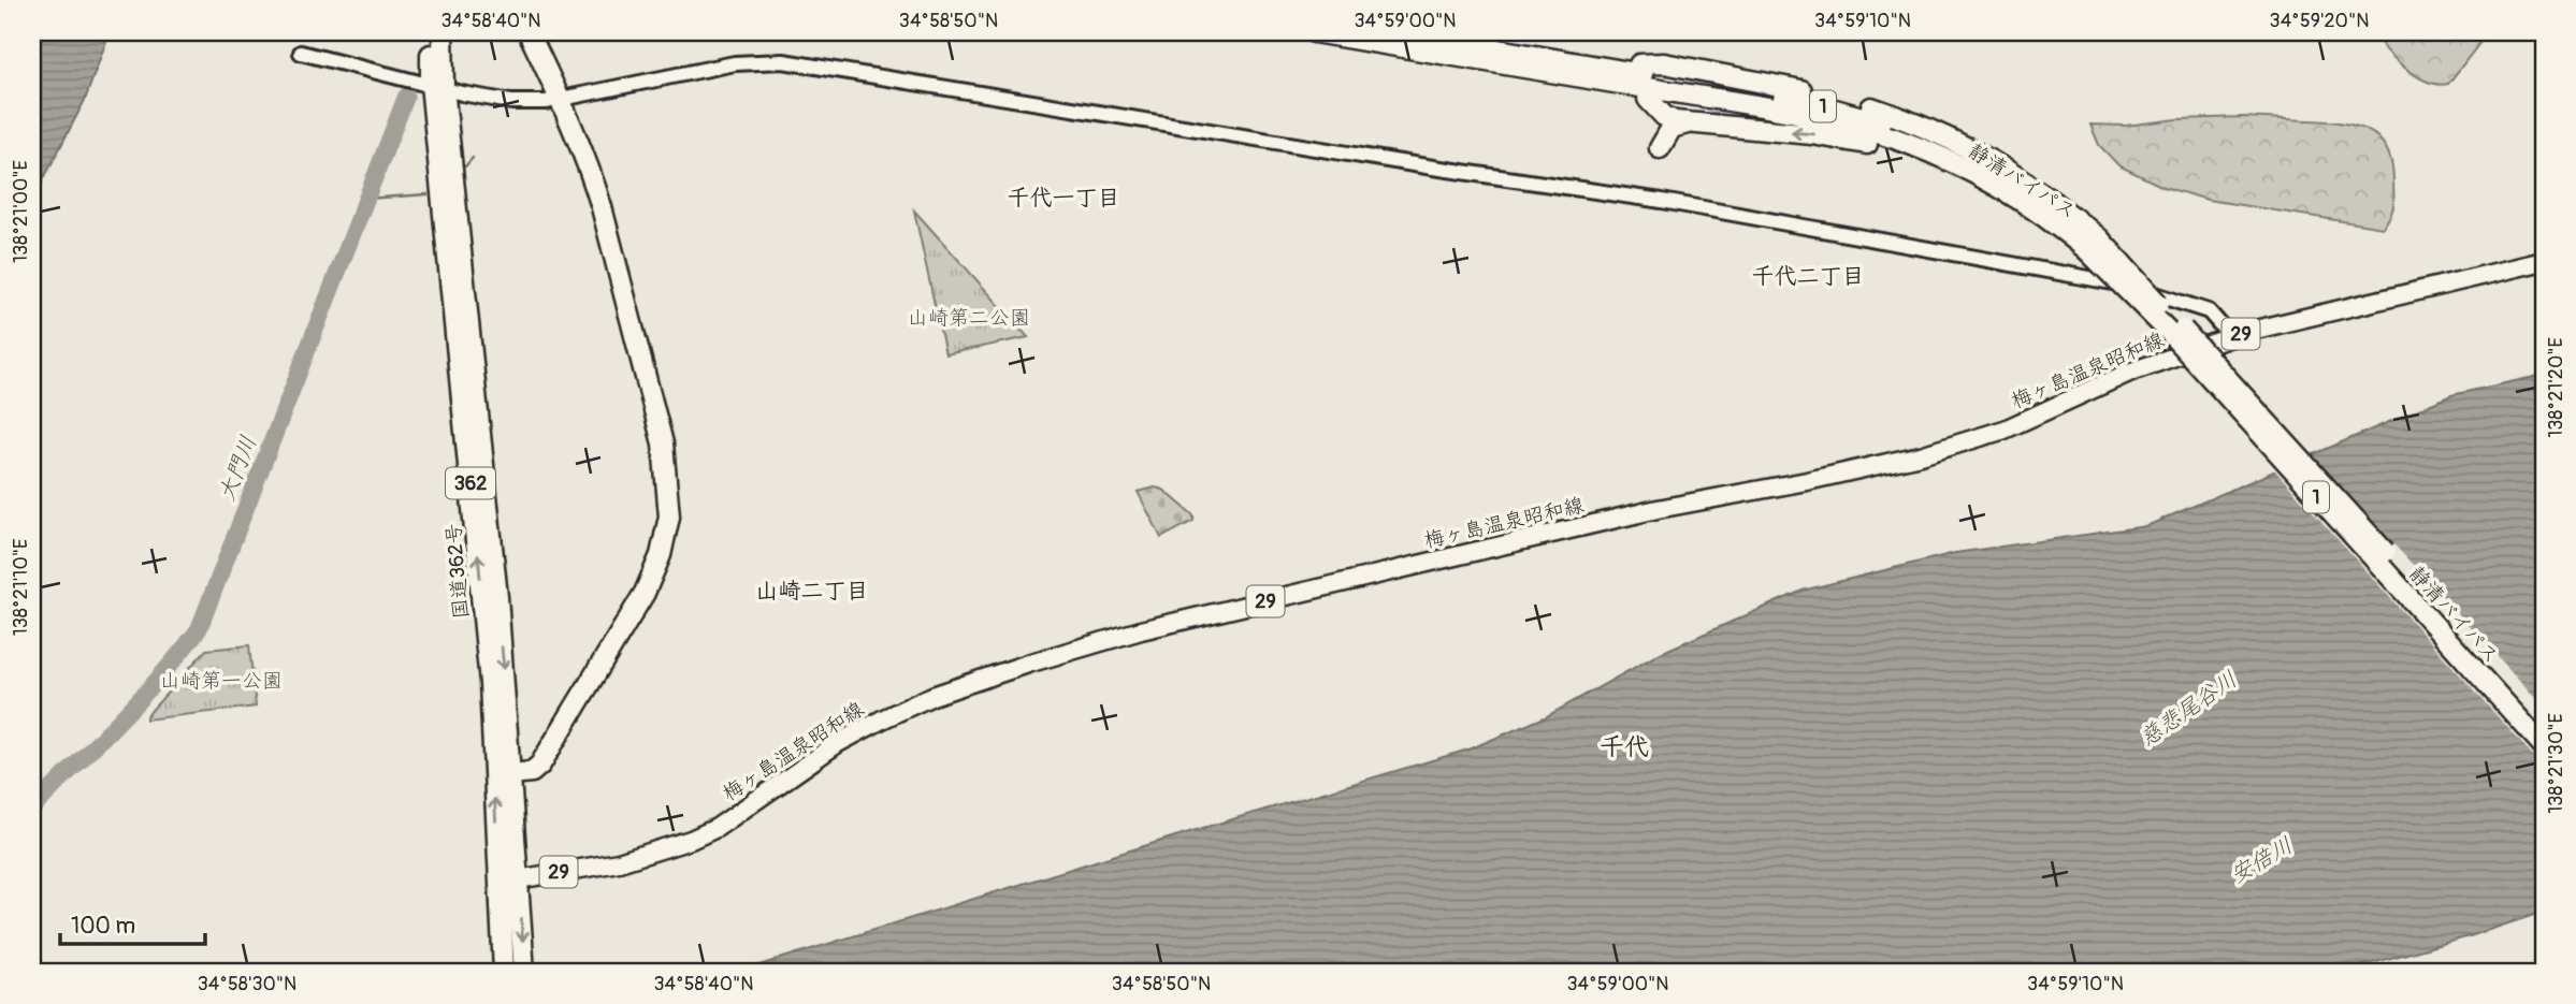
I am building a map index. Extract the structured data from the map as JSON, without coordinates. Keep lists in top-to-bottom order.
{
  "streets": {
    "highway": [
      "1",
      "静清バイパス",
      "362",
      "国道362号"
    ],
    "main road": ["29", "梅ヶ島温泉昭和線"]
  },
  "crossings": [
    ["梅ヶ島温泉昭和線", "国道362号"]
  ],
  "districts": [
    "千代一丁目",
    "千代二丁目",
    "山崎二丁目",
    "千代"
  ],
  "water": ["大門川", "慈悲尾谷川", "安倍川"],
  "parks": ["山崎第二公園", "山崎第一公園"],
  "scale_bar": "100 m",
  "coordinates": [
    "34°58'40\"N",
    "34°58'50\"N",
    "34°59'00\"N",
    "34°59'10\"N",
    "34°59'20\"N",
    "138°21'00\"E",
    "138°21'20\"E",
    "138°21'10\"E",
    "138°21'30\"E",
    "34°58'30\"N"
  ]
}
